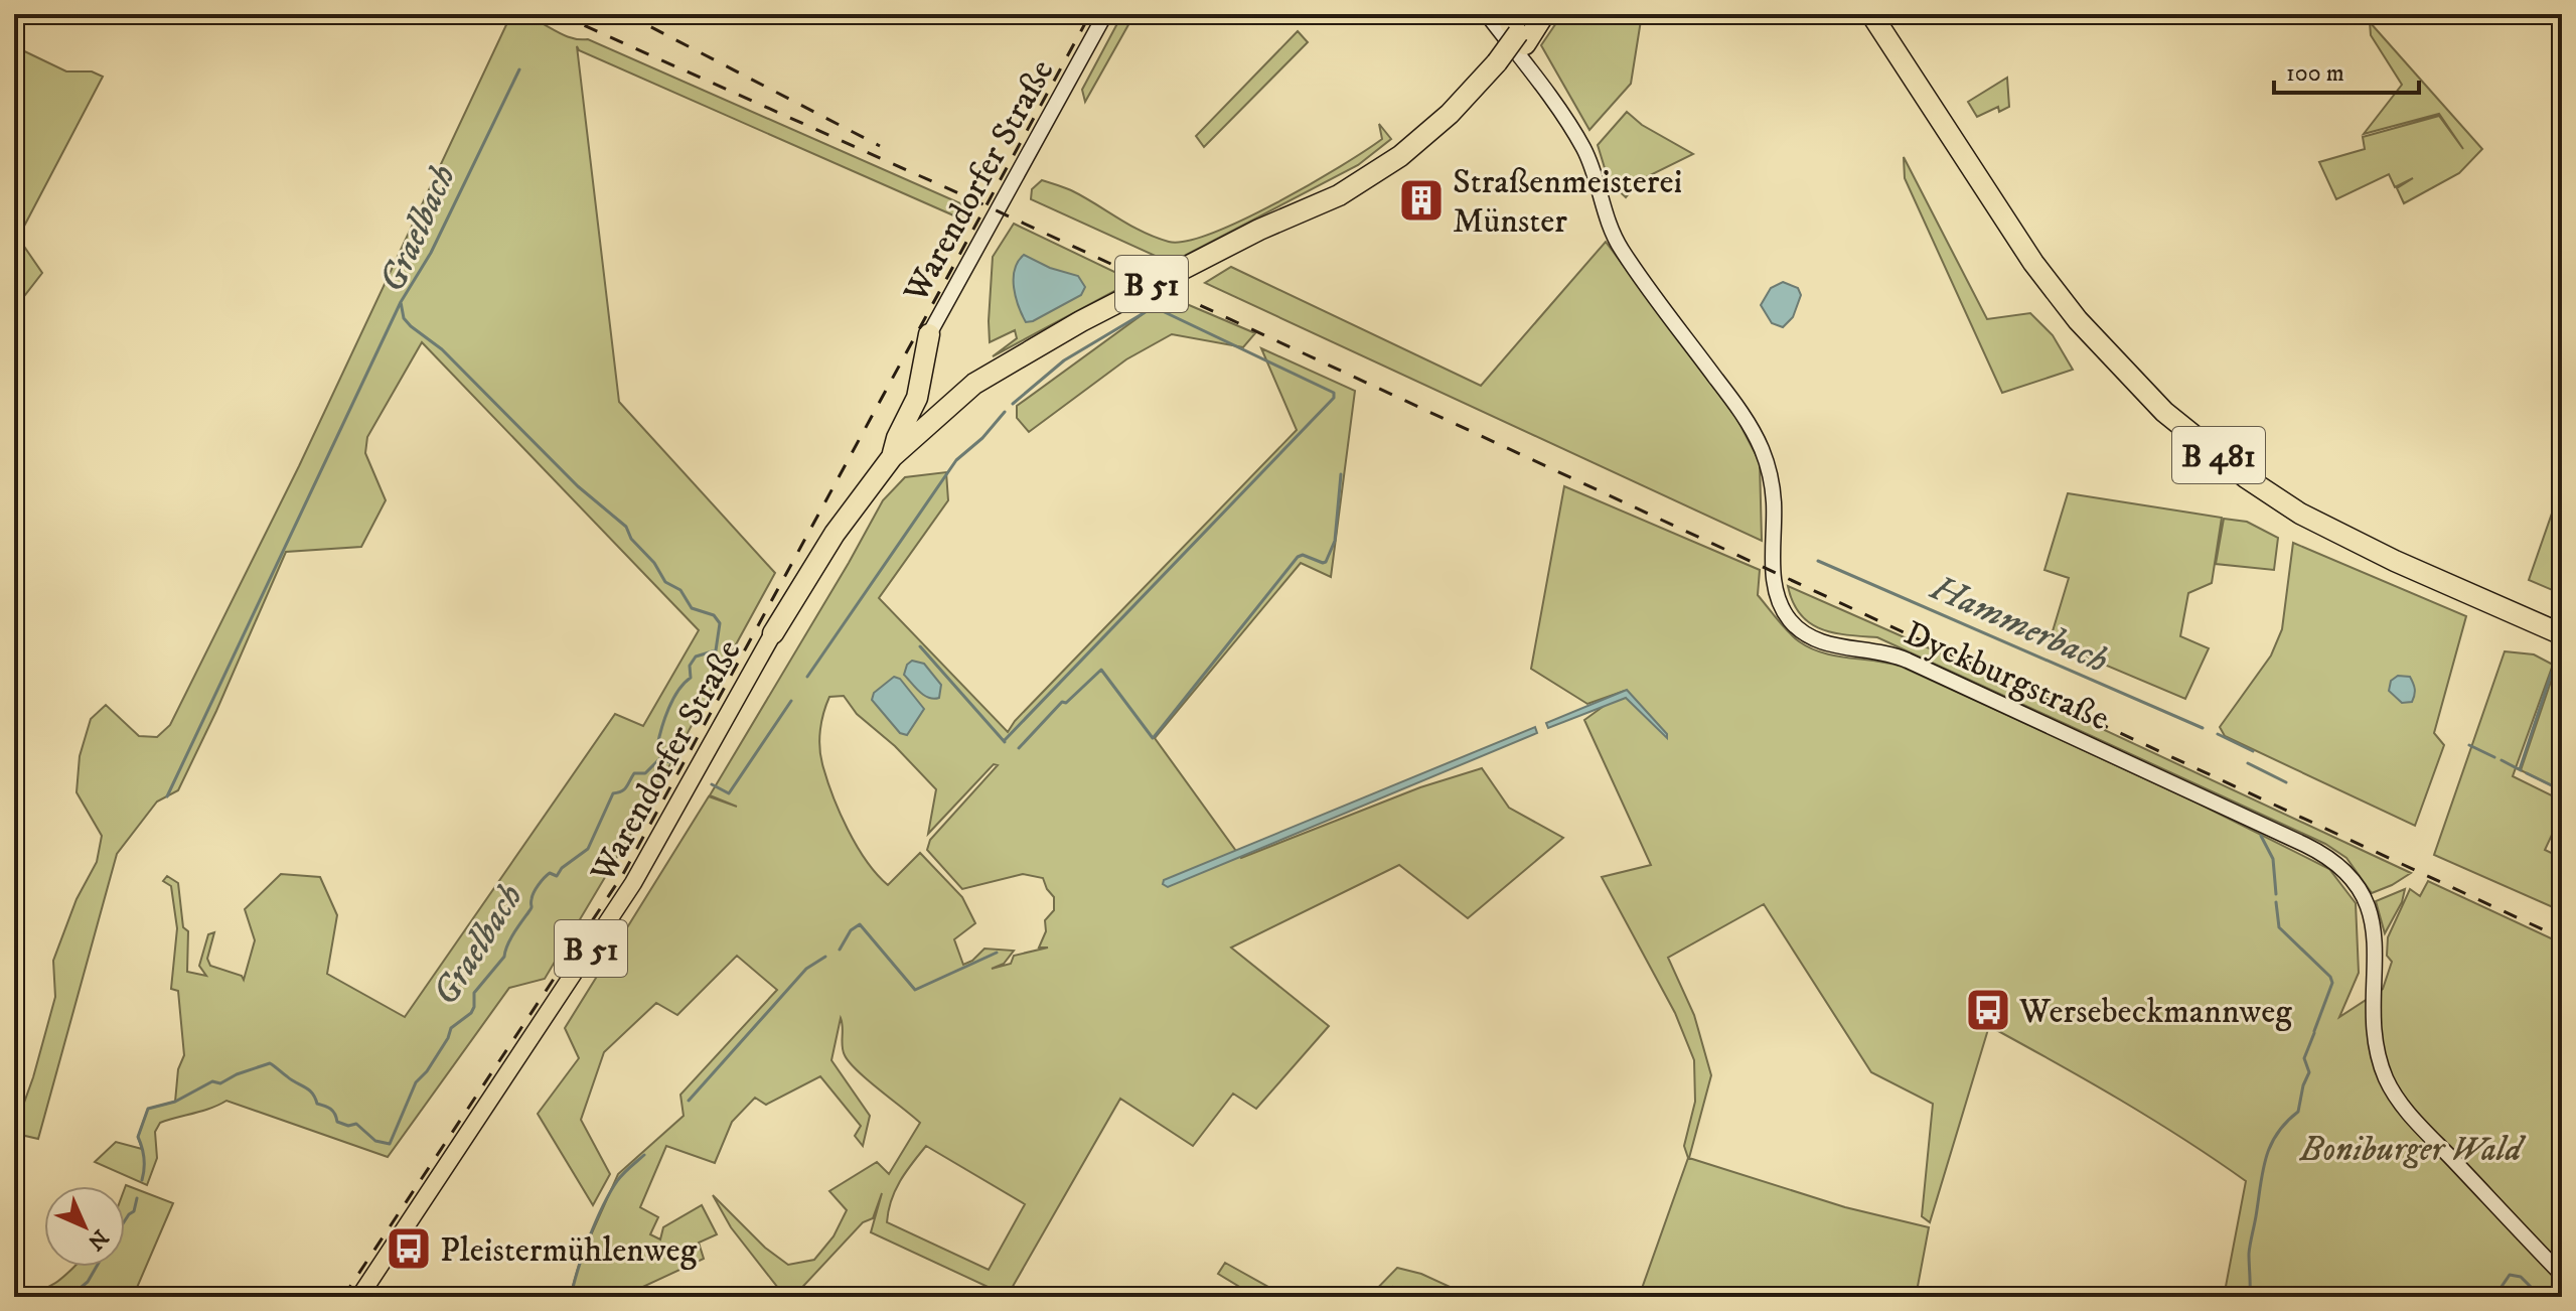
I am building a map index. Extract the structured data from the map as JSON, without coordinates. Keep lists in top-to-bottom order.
{
  "streets": {
    "highway": ["Warendorfer Straße", "B 51", "B 481"],
    "street": ["Dyckburgstraße"]
  },
  "crossings": [
    ["Warendorfer Straße", "B 51"]
  ],
  "water": ["Graelbach", "Hammerbach"],
  "parks": ["Boniburger Wald"],
  "places": {
    "building": ["Straßenmeisterei Münster"],
    "bus stop": ["Wersebeckmannweg", "Pleistermühlenweg"]
  },
  "scale_bar": "100 m",
  "north": "bottom right"
}
